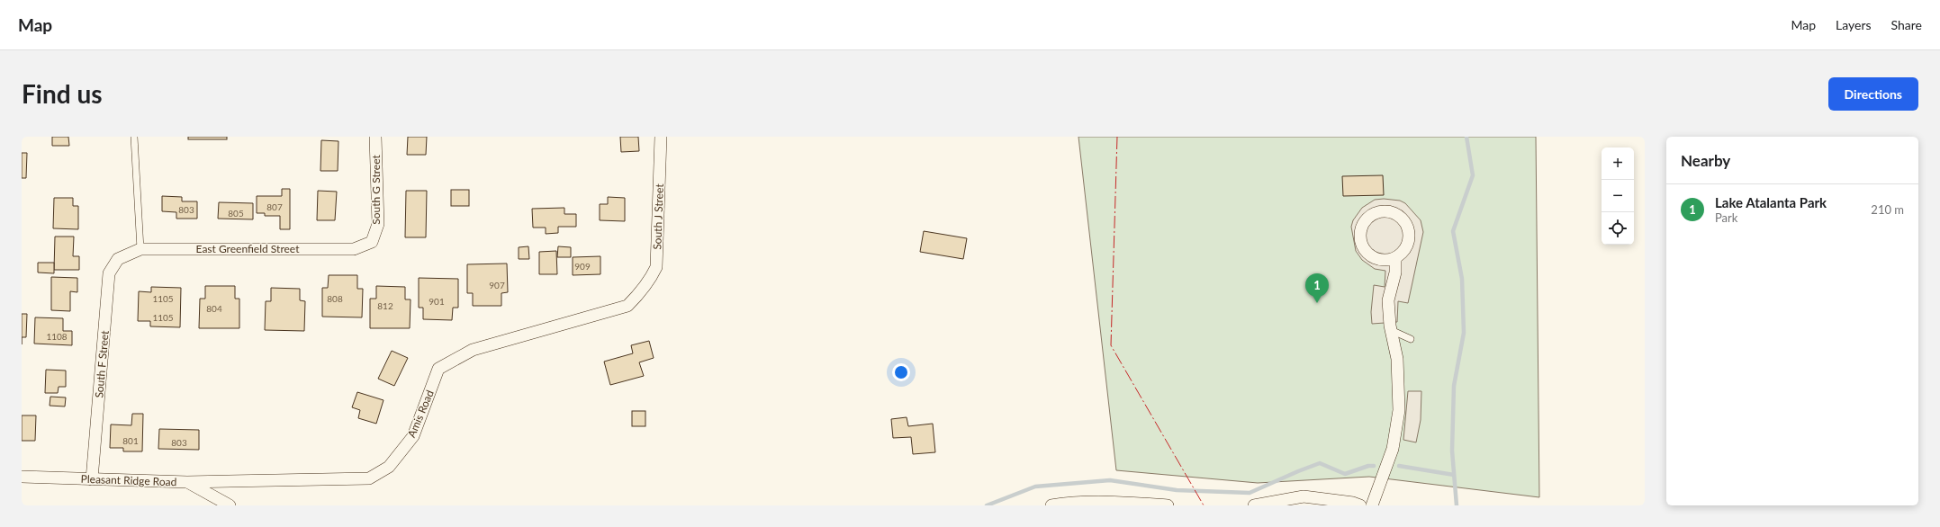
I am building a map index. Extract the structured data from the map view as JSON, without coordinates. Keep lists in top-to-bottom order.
{
  "streets": {
    "street": [
      "South G Street",
      "South J Street",
      "East Greenfield Street",
      "South F Street",
      "Amis Road",
      "Pleasant Ridge Road"
    ]
  },
  "crossings": [
    ["South G Street", "East Greenfield Street"],
    ["South J Street", "Amis Road"],
    ["East Greenfield Street", "South F Street"],
    ["South F Street", "Pleasant Ridge Road"],
    ["Amis Road", "Pleasant Ridge Road"]
  ],
  "house_numbers": [
    "807",
    "803",
    "805",
    "909",
    "907",
    "1105",
    "808",
    "901",
    "812",
    "804",
    "1105",
    "1108",
    "801",
    "803"
  ],
  "page": {
    "header": "Map",
    "nav": ["Map", "Layers", "Share"],
    "buttons": "Directions",
    "title": "Find us",
    "heading": "Nearby",
    "map_buttons": ["+", "−"],
    "list": [
      {
        "mark": "1",
        "name": "Lake Atalanta Park",
        "note": "Park",
        "value": "210 m"
      }
    ],
    "pins": "1"
  }
}
